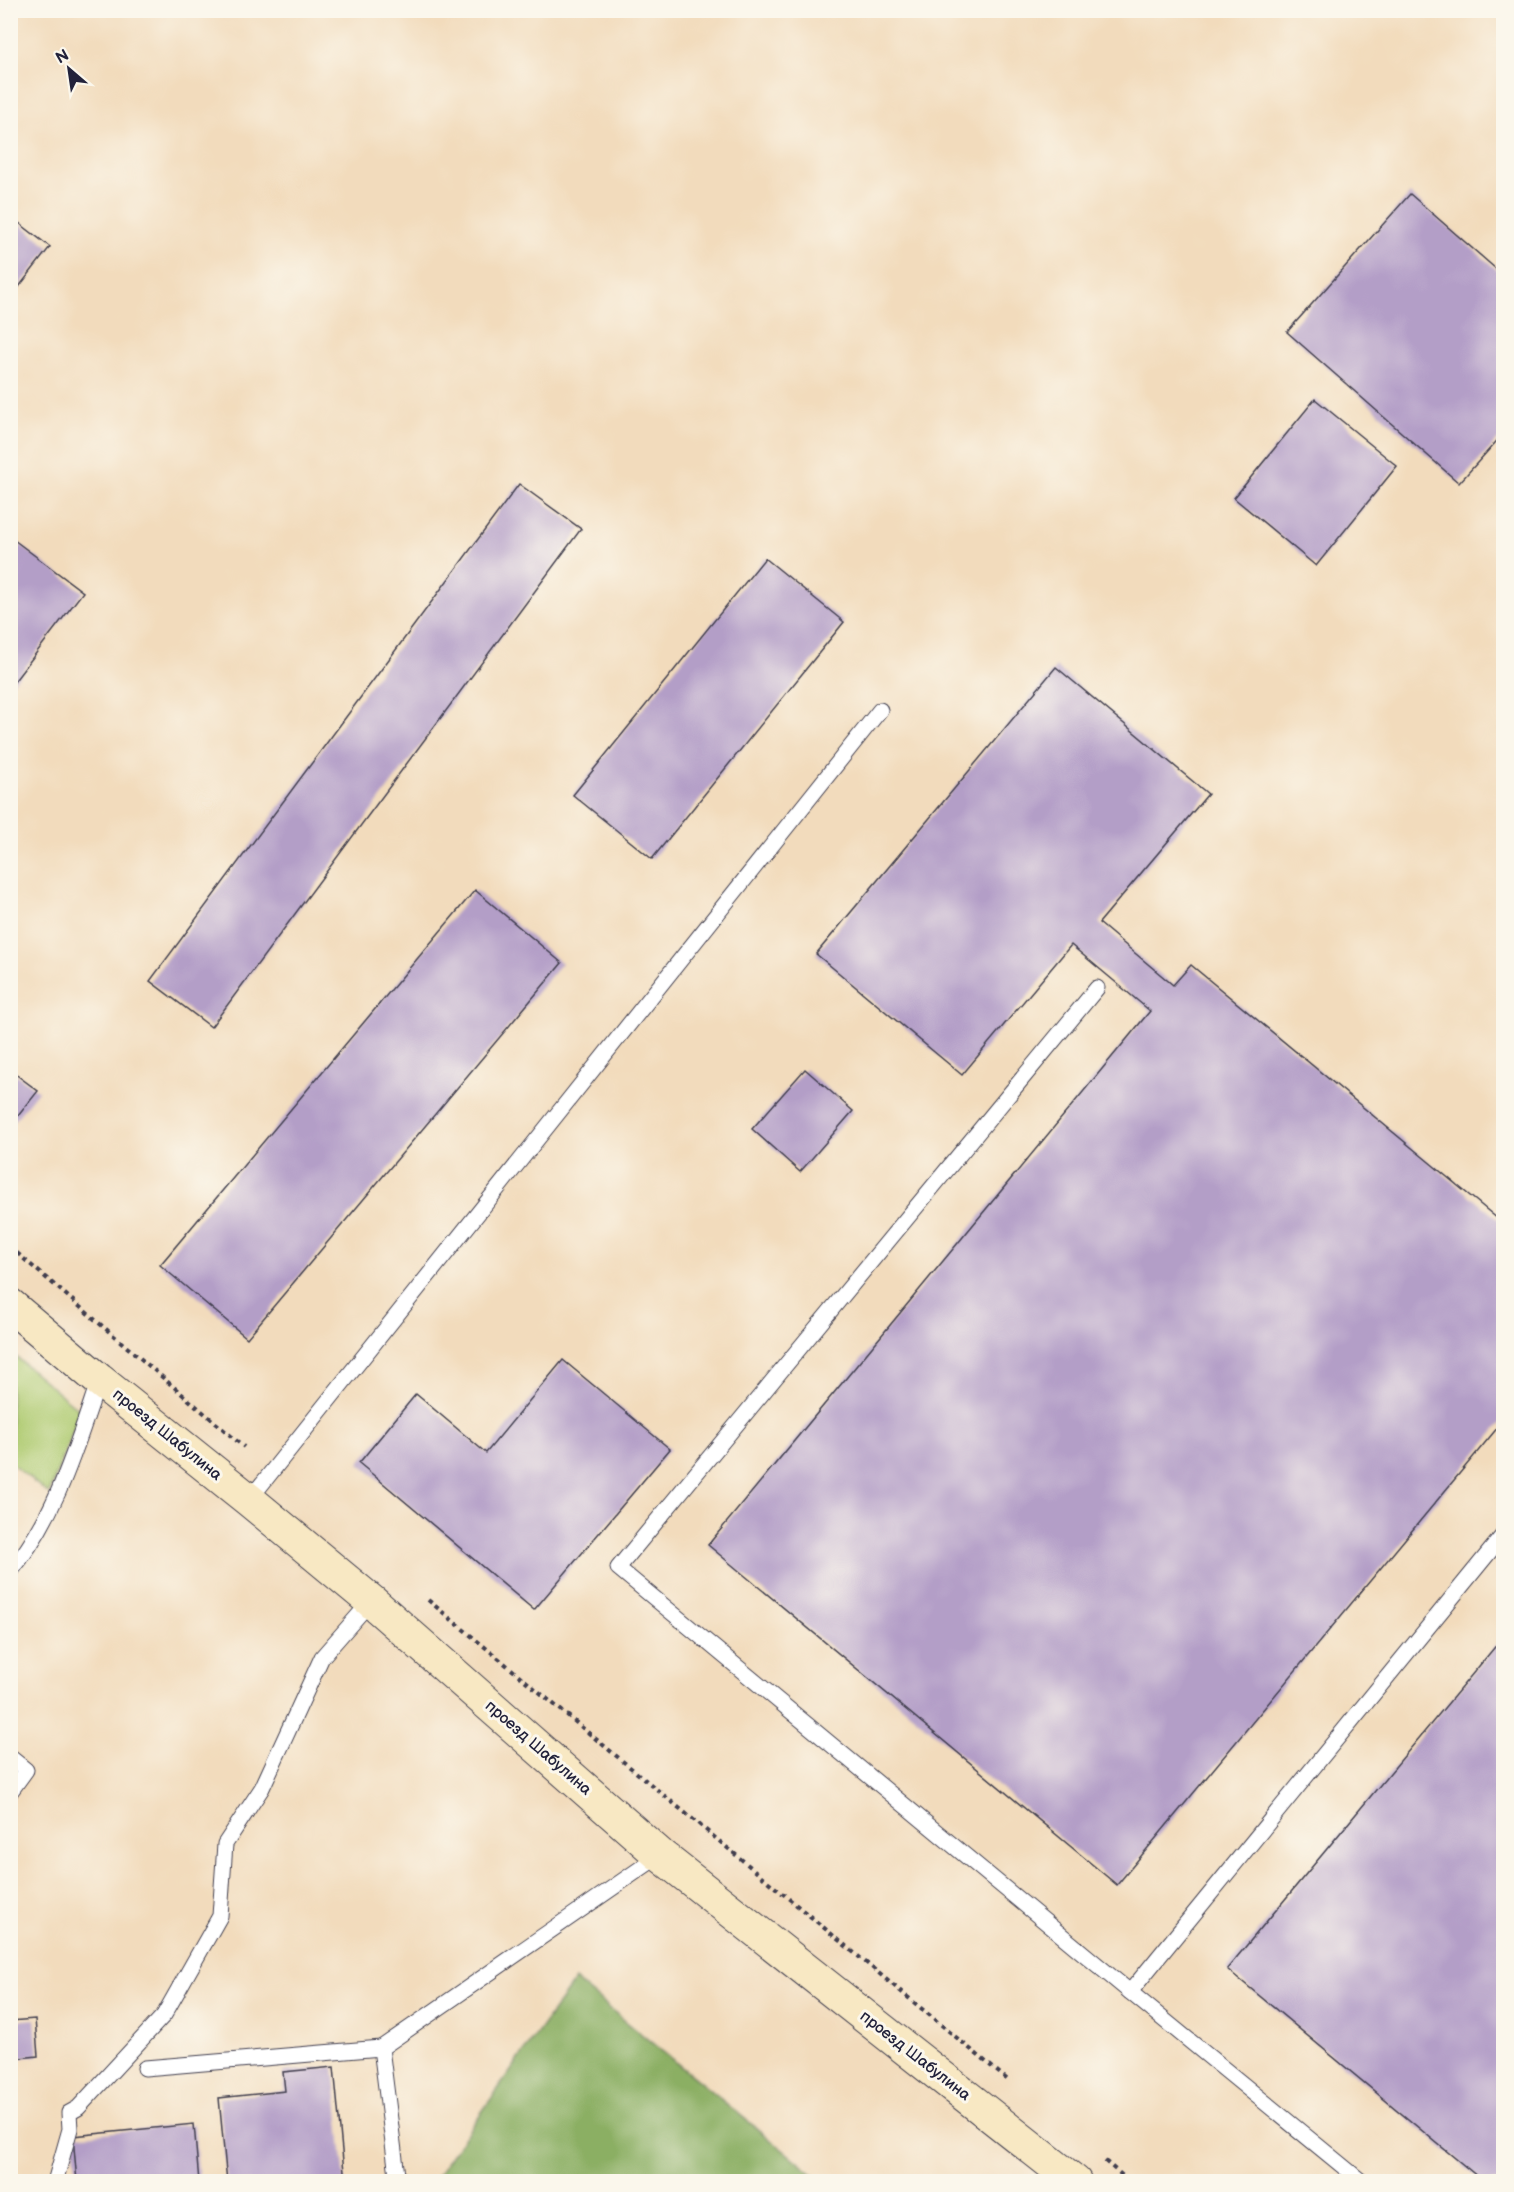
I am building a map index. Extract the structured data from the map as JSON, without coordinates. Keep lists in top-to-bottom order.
{
  "streets": {
    "street": ["проезд Шабулина"]
  },
  "north": "top left"
}
